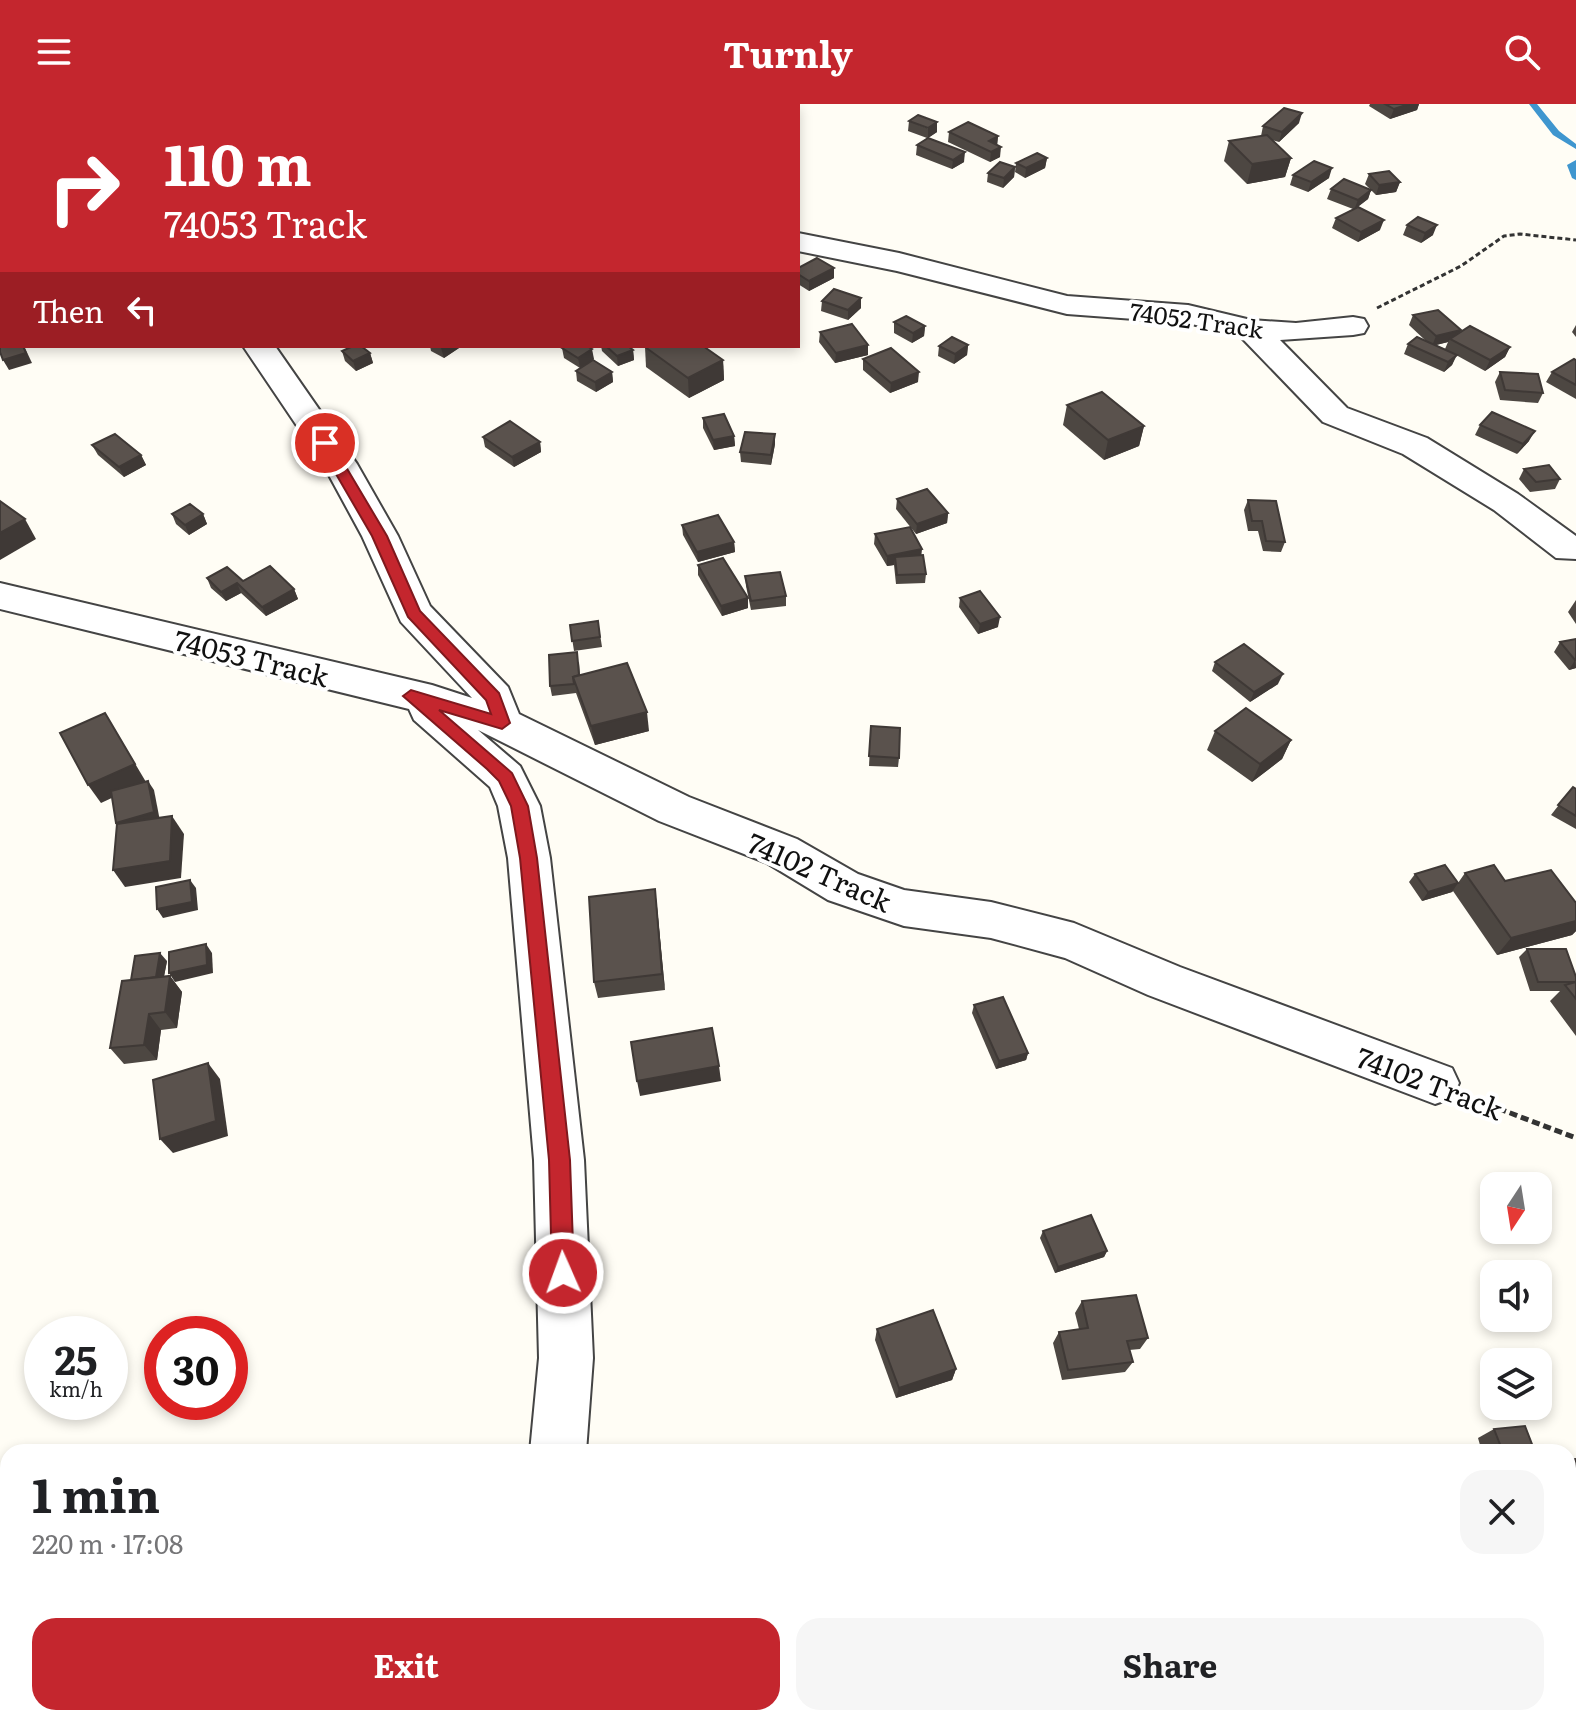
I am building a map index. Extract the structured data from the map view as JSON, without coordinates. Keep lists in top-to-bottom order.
{
  "streets": {
    "street": ["74052 Track", "74053 Track", "74102 Track"]
  },
  "crossings": [
    ["74053 Track", "74102 Track"]
  ],
  "north": "bottom",
  "page": {
    "header": "Turnly",
    "turn": ["110 m", "74053 Track"],
    "then": "Then",
    "speed": "25 km/h",
    "limit": "30",
    "heading": ["1 min", "220 m · 17:08"],
    "buttons": ["Exit", "Share"]
  }
}
